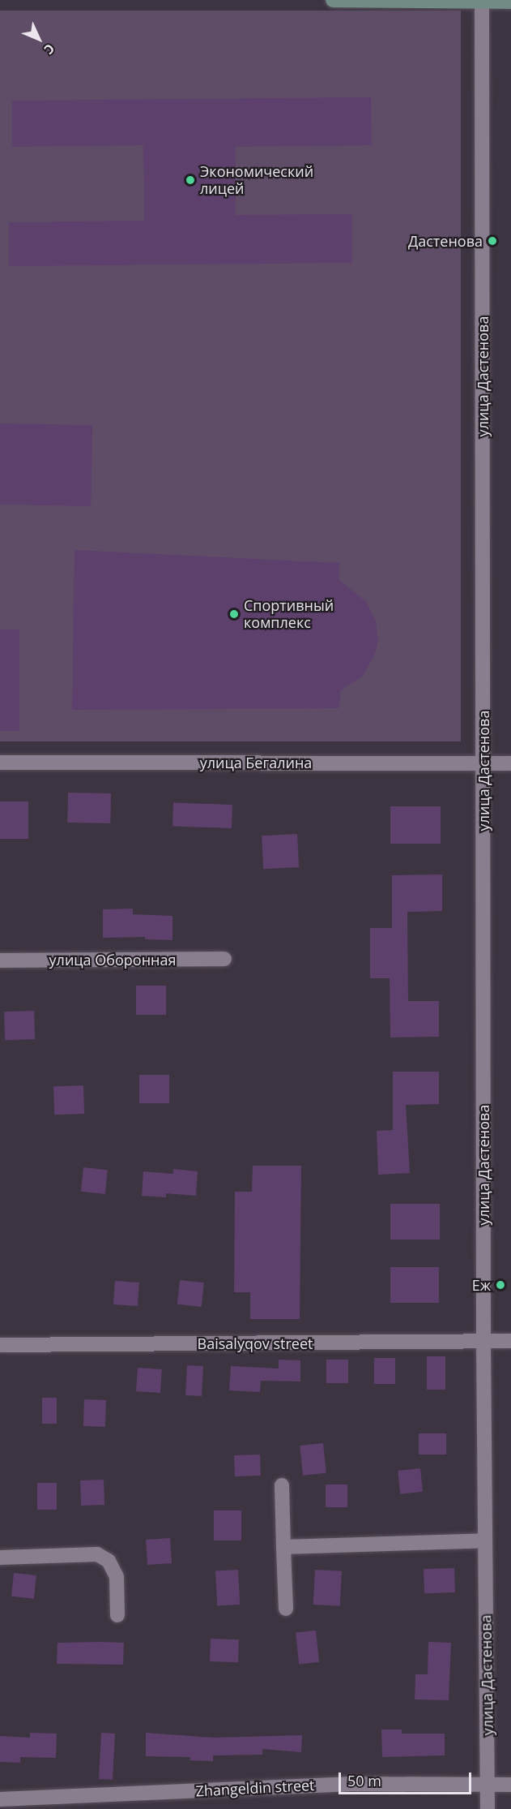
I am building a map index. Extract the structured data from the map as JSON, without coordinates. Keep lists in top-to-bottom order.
{
  "streets": {
    "street": [
      "улица Дастенова",
      "улица Бегалина",
      "улица Оборонная",
      "Baisalyqov street",
      "Zhangeldin street"
    ]
  },
  "crossings": [
    ["улица Дастенова", "улица Бегалина"],
    ["улица Дастенова", "Baisalyqov street"],
    ["улица Дастенова", "Zhangeldin street"]
  ],
  "places": [
    "Экономический лицей",
    "Дастенова",
    "Спортивный комплекс",
    "Еж"
  ],
  "scale_bar": "50 m",
  "north": "bottom right"
}
